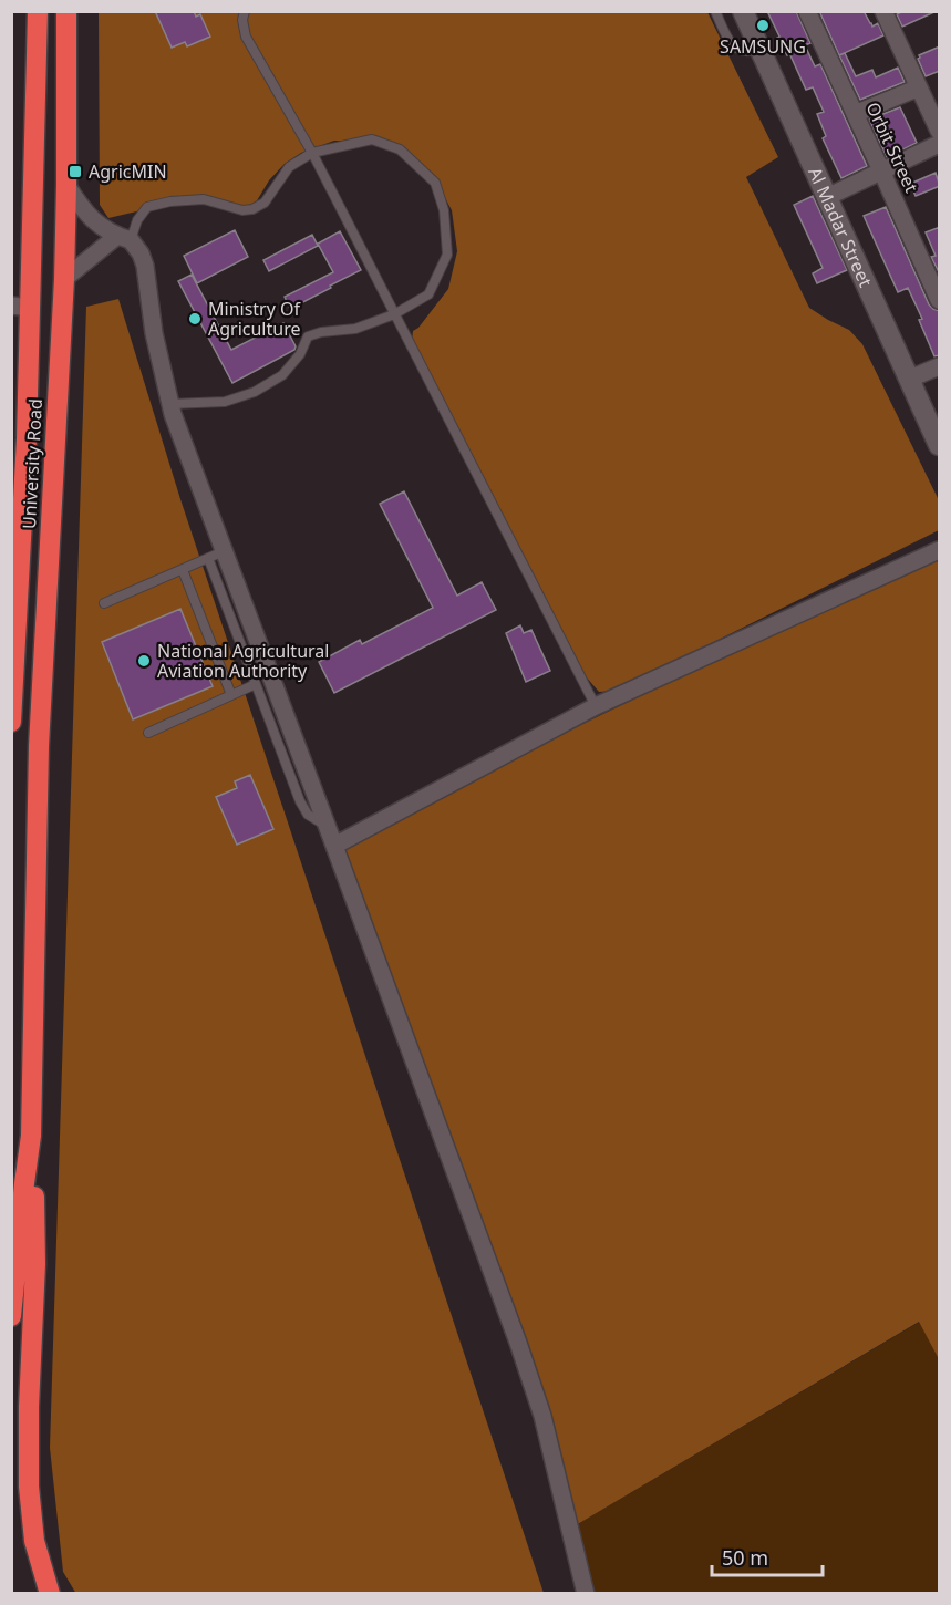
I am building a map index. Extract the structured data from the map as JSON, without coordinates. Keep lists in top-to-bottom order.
{
  "streets": {
    "highway": ["University Road"],
    "street": ["Orbit Street", "Al Madar Street"]
  },
  "places": {
    "other": ["SAMSUNG", "Ministry Of Agriculture", "National Agricultural Aviation Authority"],
    "transit": ["AgricMIN"]
  },
  "scale_bar": "50 m"
}
